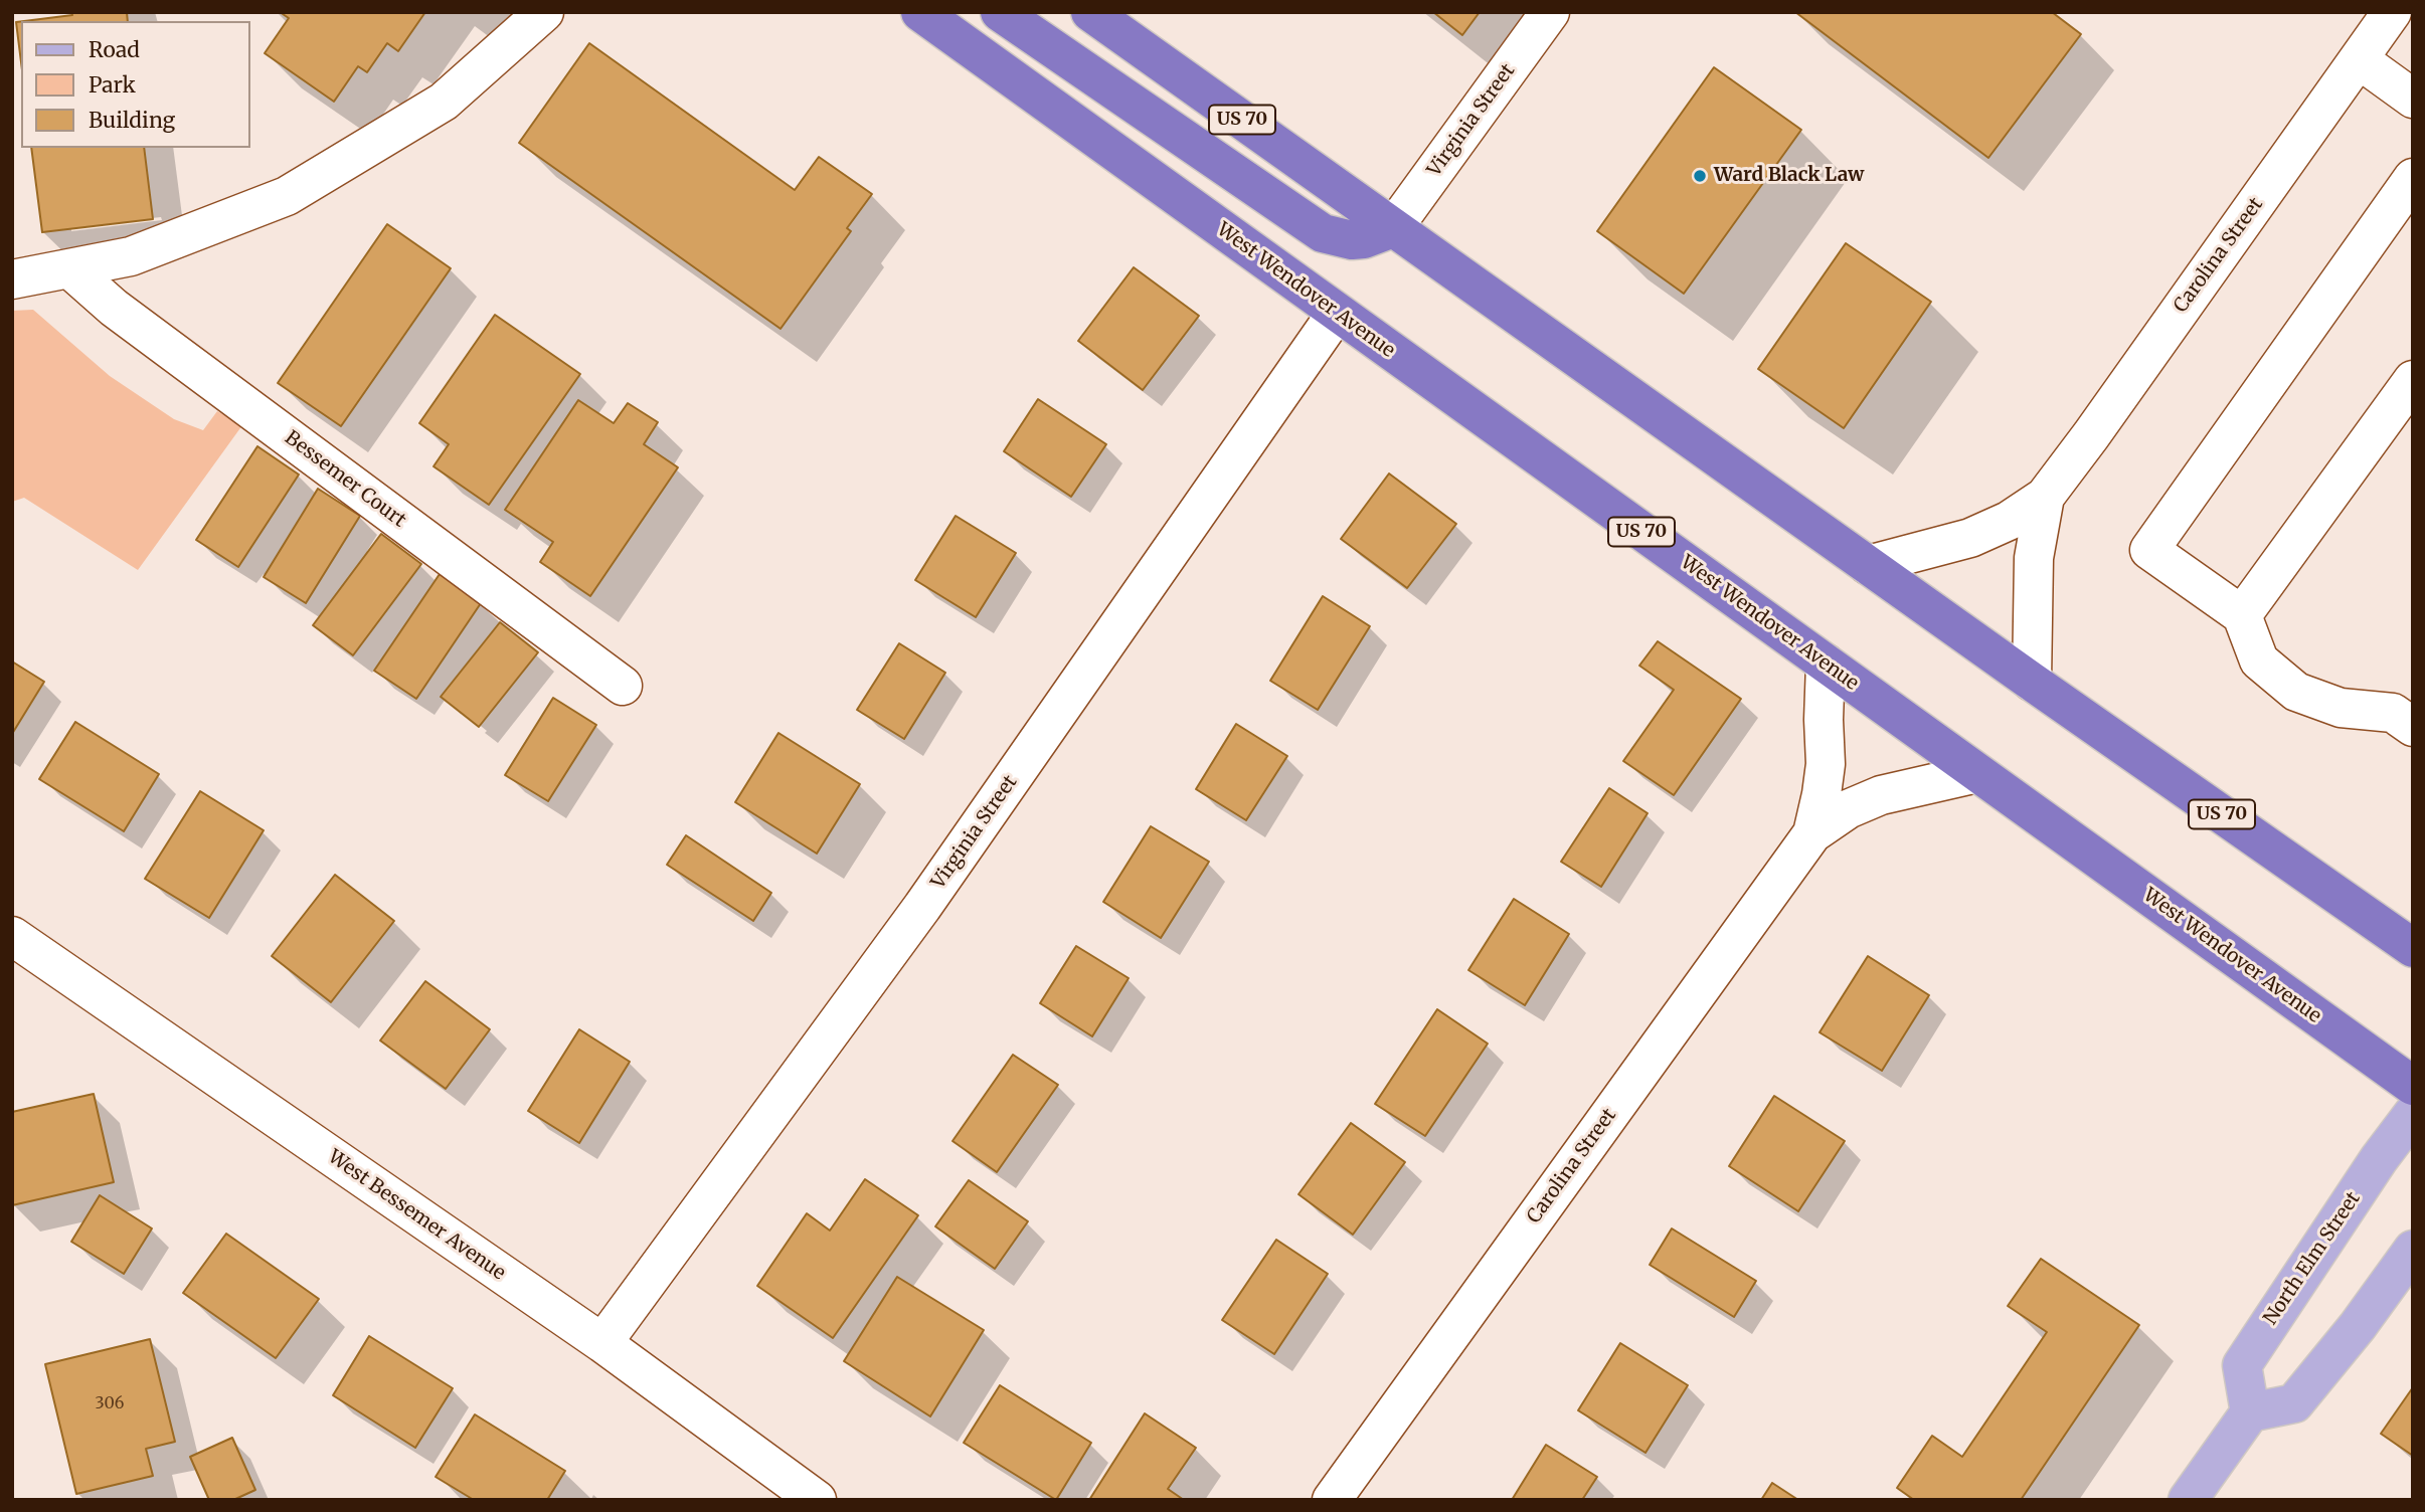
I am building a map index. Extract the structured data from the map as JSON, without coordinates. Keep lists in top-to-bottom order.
{
  "streets": {
    "highway": ["US 70", "West Wendover Avenue"],
    "main road": ["North Elm Street"],
    "street": [
      "Virginia Street",
      "Carolina Street",
      "Bessemer Court",
      "West Bessemer Avenue"
    ]
  },
  "crossings": [
    ["US 70", "Virginia Street"],
    ["US 70", "Carolina Street"],
    ["Virginia Street", "West Wendover Avenue"],
    ["Virginia Street", "West Bessemer Avenue"],
    ["Carolina Street", "West Wendover Avenue"]
  ],
  "places": ["Ward Black Law"],
  "house_numbers": ["306"],
  "legend": ["Road", "Park", "Building"]
}
